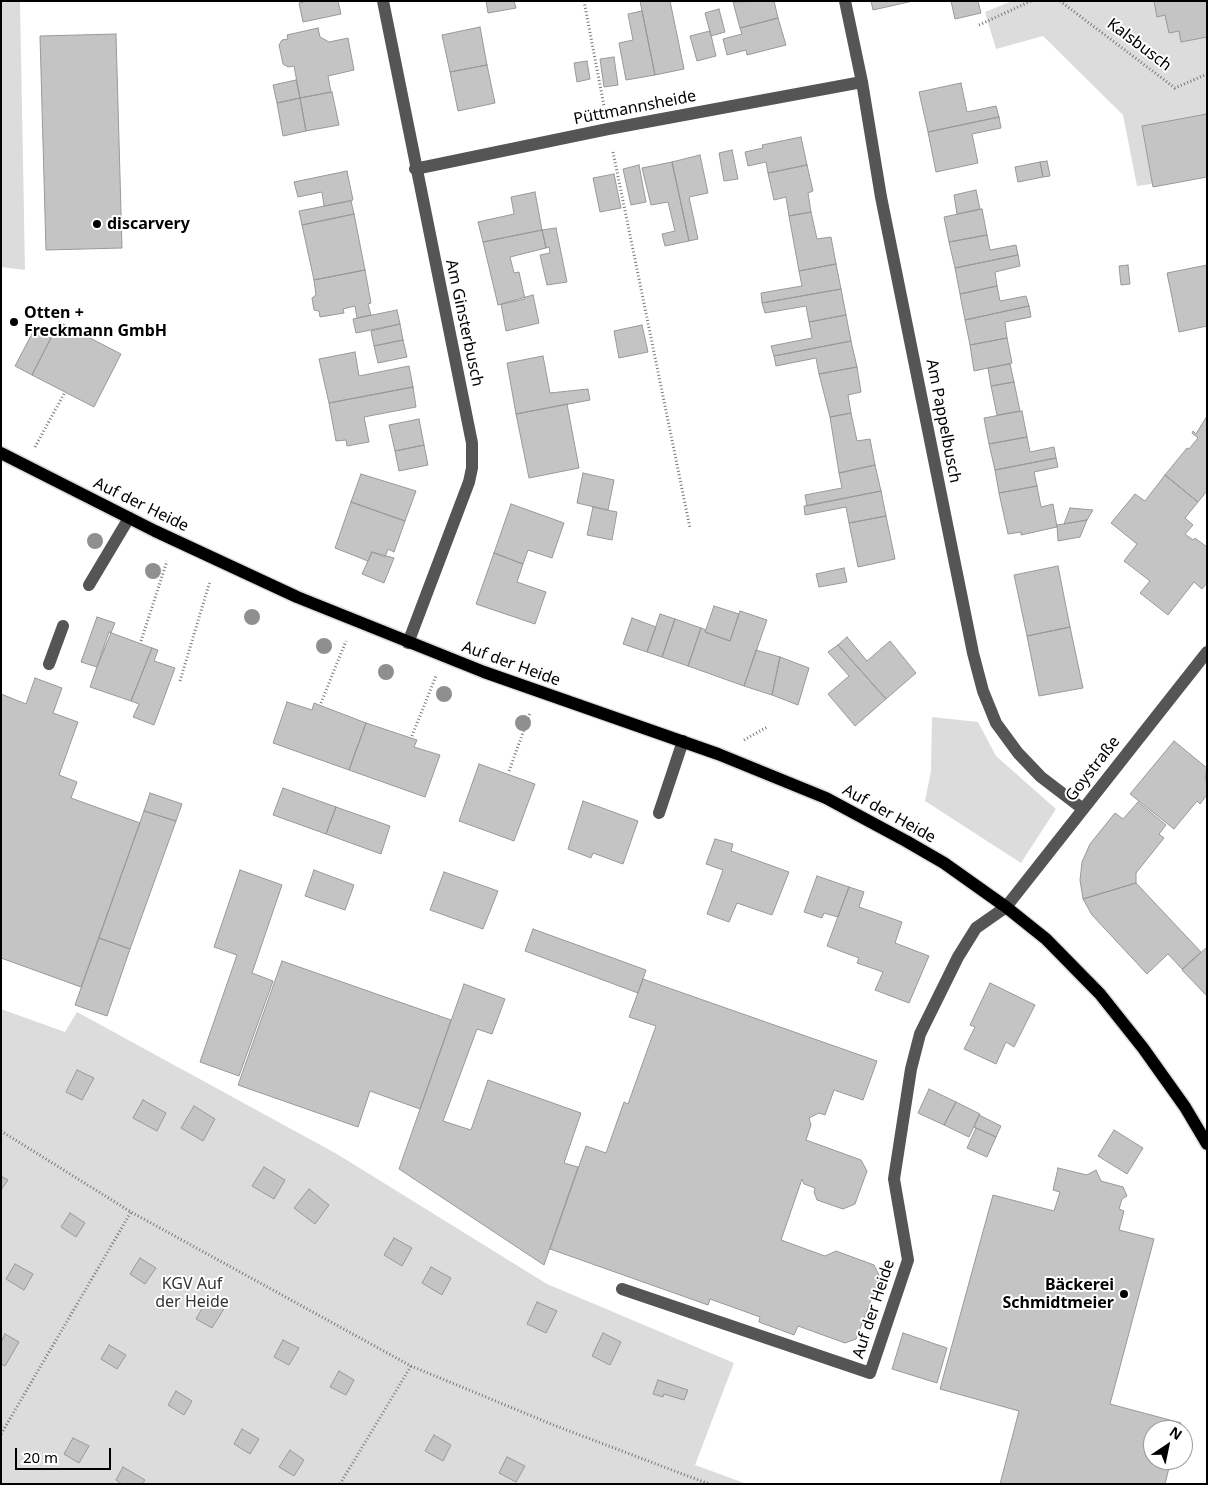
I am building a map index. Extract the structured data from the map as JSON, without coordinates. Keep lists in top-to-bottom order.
{
  "streets": {
    "main road": ["Auf der Heide"],
    "street": [
      "Püttmannsheide",
      "Am Ginsterbusch",
      "Am Pappelbusch",
      "Goystraße"
    ],
    "path": ["Kalsbusch"]
  },
  "crossings": [
    ["Püttmannsheide", "Am Ginsterbusch"],
    ["Püttmannsheide", "Am Pappelbusch"],
    ["Am Ginsterbusch", "Auf der Heide"],
    ["Am Pappelbusch", "Goystraße"],
    ["Auf der Heide", "Goystraße"]
  ],
  "parks": ["KGV Auf der Heide"],
  "places": ["discarvery", "Otten + Freckmann GmbH", "Bäckerei Schmidtmeier"],
  "scale_bar": "20 m",
  "north": "top right"
}
